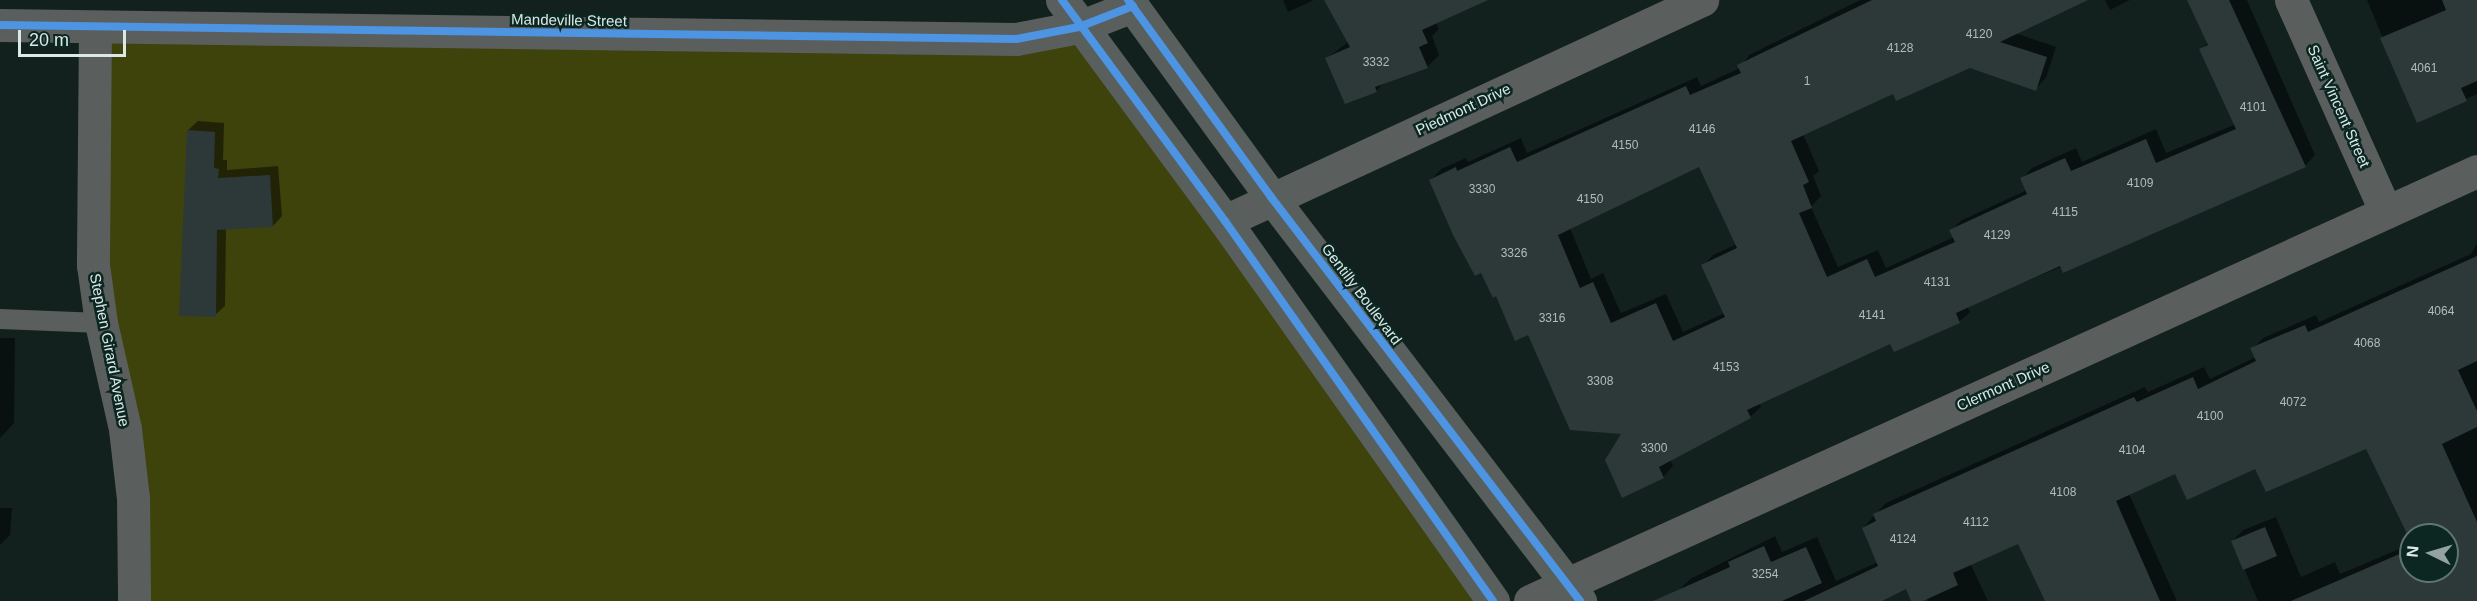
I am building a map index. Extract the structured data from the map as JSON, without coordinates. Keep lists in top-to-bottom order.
{
  "streets": {
    "main road": ["Gentilly Boulevard"],
    "street": [
      "Mandeville Street",
      "Saint Vincent Street",
      "Piedmont Drive",
      "Stephen Girard Avenue",
      "Clermont Drive"
    ]
  },
  "crossings": [
    ["Mandeville Street", "Gentilly Boulevard"],
    ["Mandeville Street", "Stephen Girard Avenue"],
    ["Saint Vincent Street", "Clermont Drive"],
    ["Piedmont Drive", "Gentilly Boulevard"],
    ["Gentilly Boulevard", "Clermont Drive"]
  ],
  "house_numbers": [
    "4120",
    "4128",
    "3332",
    "4061",
    "1",
    "4101",
    "4146",
    "4150",
    "4109",
    "3330",
    "4150",
    "4115",
    "4129",
    "3326",
    "4131",
    "4064",
    "4141",
    "3316",
    "4068",
    "4153",
    "3308",
    "4072",
    "4100",
    "3300",
    "4104",
    "4108",
    "4112",
    "4124",
    "3254"
  ],
  "scale_bar": "20 m",
  "north": "left"
}
